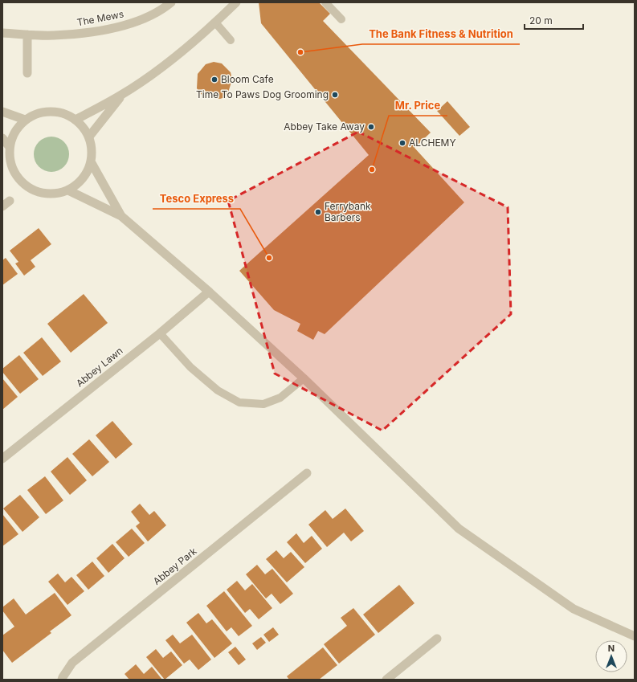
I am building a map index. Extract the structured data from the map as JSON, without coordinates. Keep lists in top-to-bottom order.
{
  "streets": {
    "street": ["The Mews", "Abbey Lawn", "Abbey Park"]
  },
  "places": [
    "The Bank Fitness & Nutrition",
    "Bloom Cafe",
    "Time To Paws Dog Grooming",
    "Abbey Take Away",
    "ALCHEMY",
    "Mr. Price",
    "Ferrybank Barbers",
    "Tesco Express"
  ],
  "scale_bar": "20 m",
  "north": "top"
}
